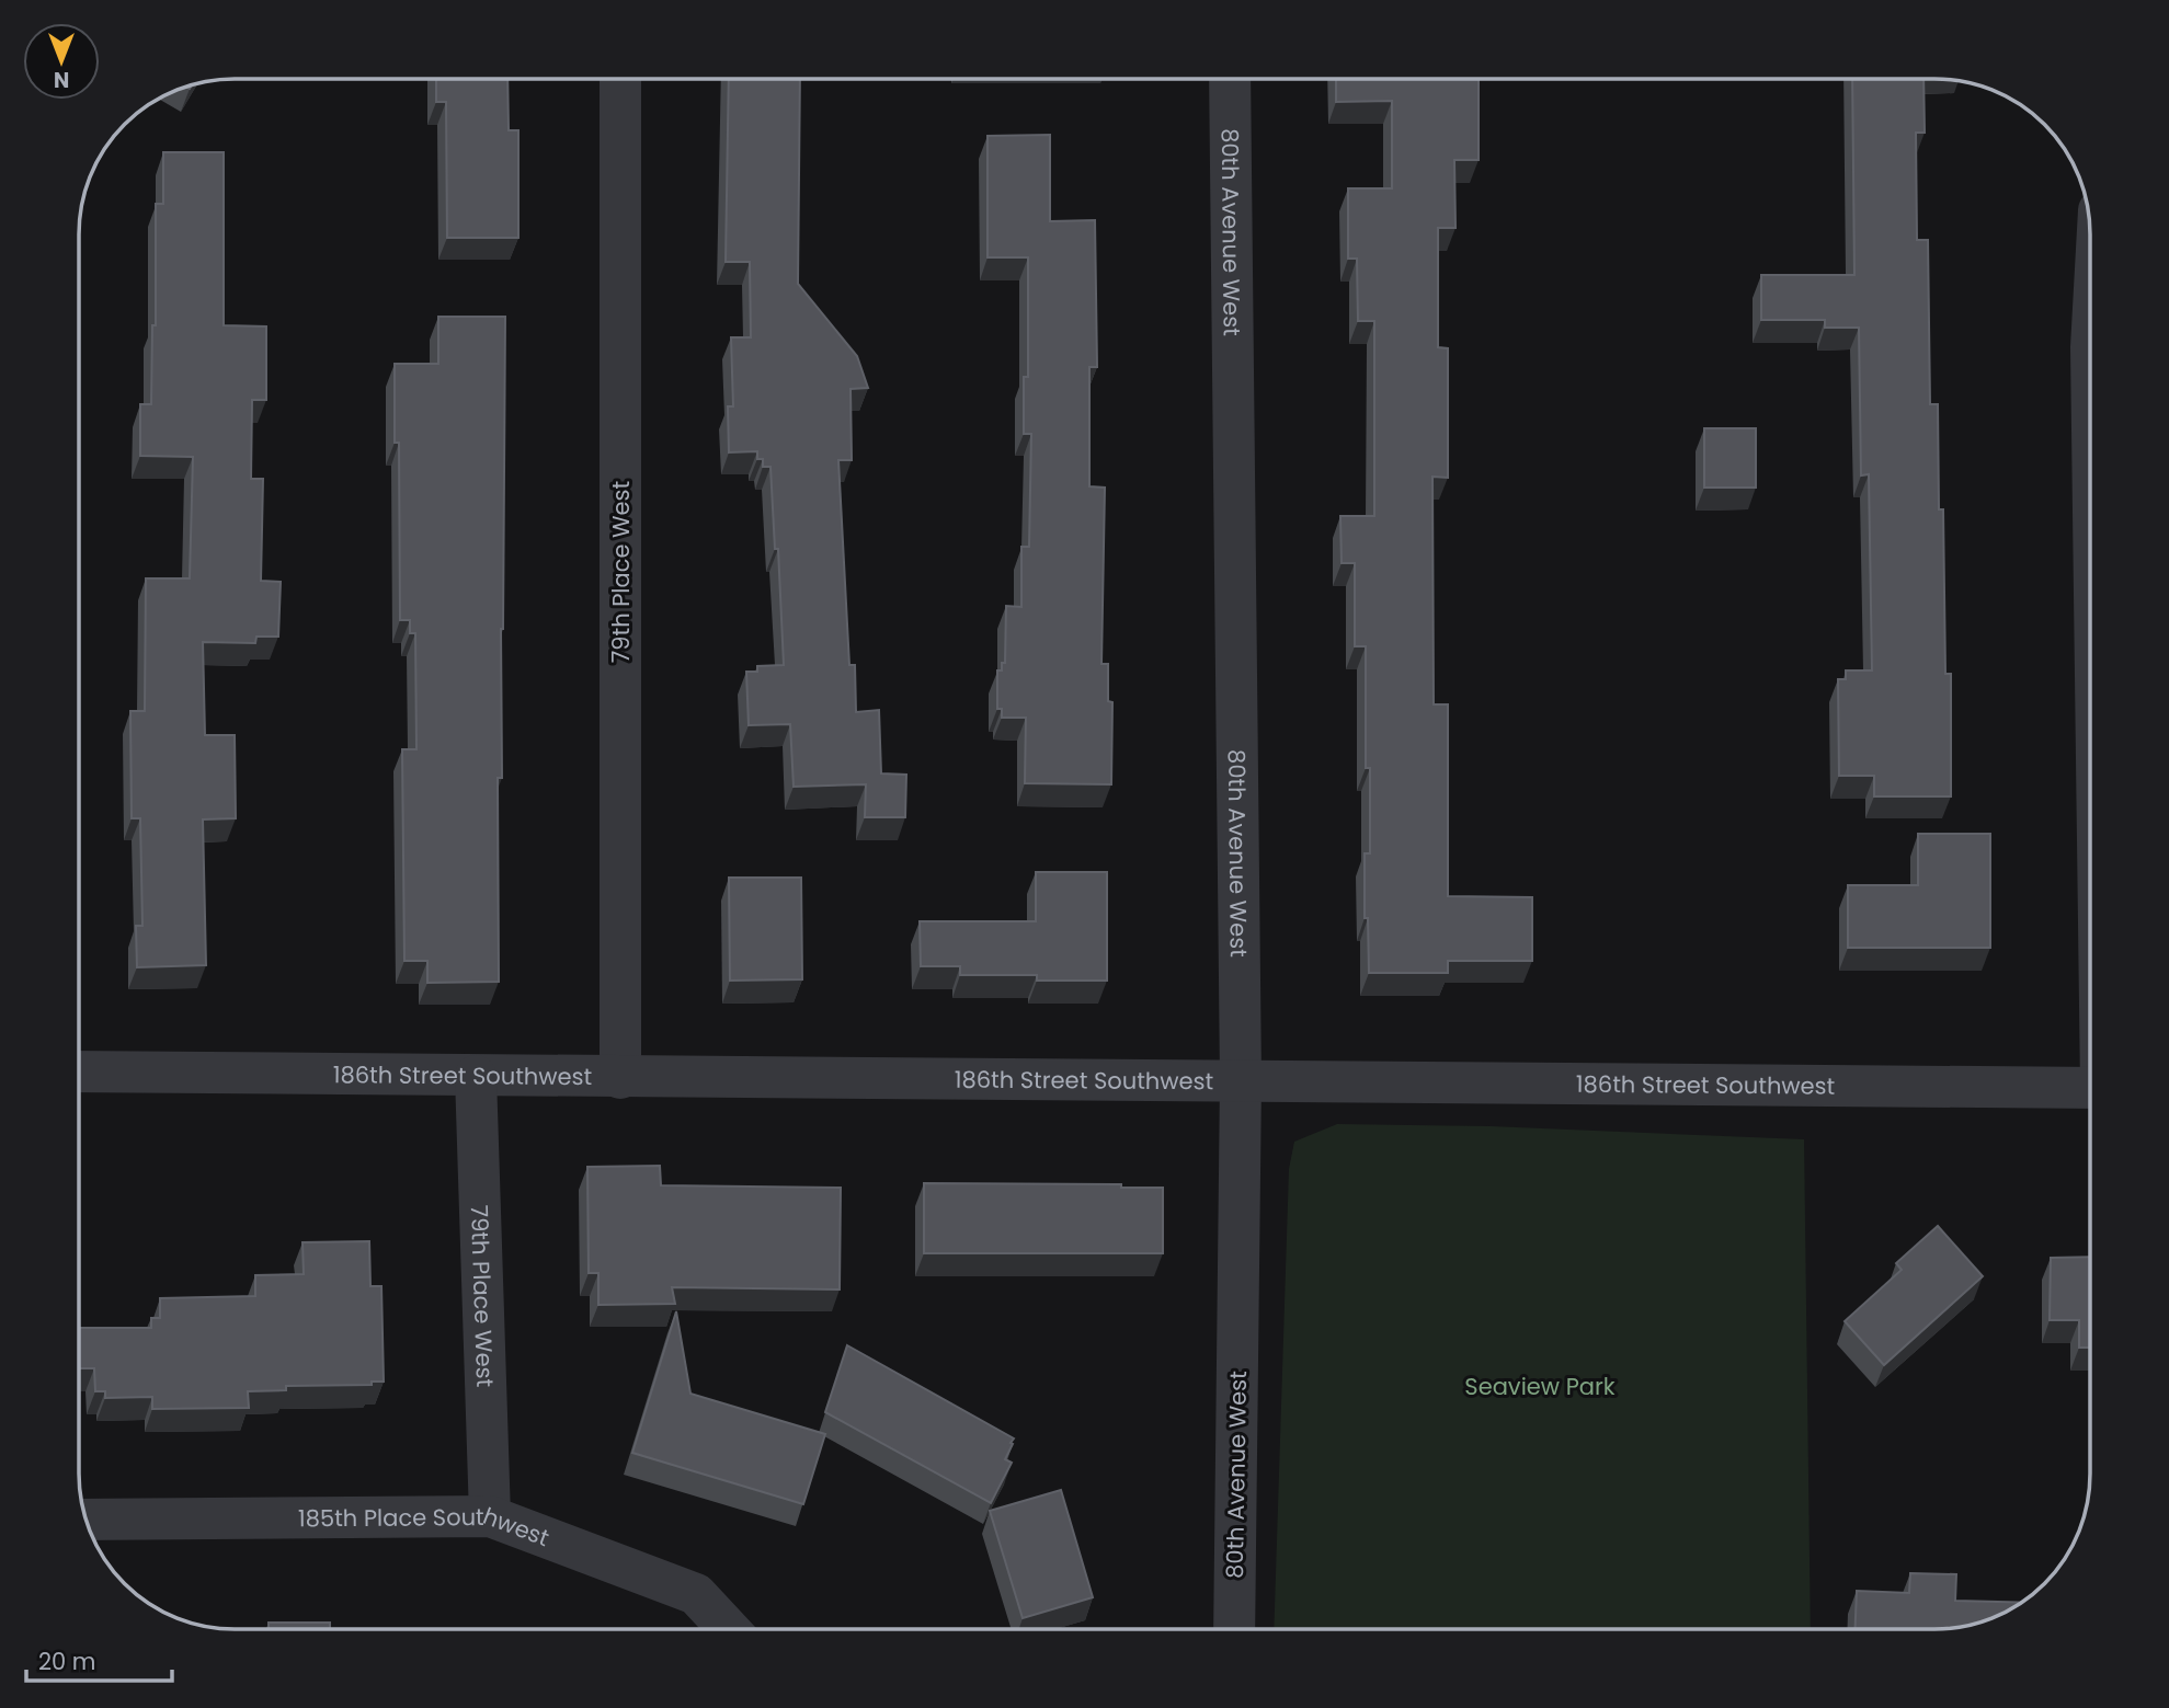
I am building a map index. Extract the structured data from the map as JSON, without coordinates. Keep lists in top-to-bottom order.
{
  "streets": {
    "street": [
      "80th Avenue West",
      "79th Place West",
      "186th Street Southwest",
      "185th Place Southwest"
    ]
  },
  "crossings": [
    ["80th Avenue West", "186th Street Southwest"],
    ["79th Place West", "186th Street Southwest"],
    ["79th Place West", "185th Place Southwest"]
  ],
  "parks": ["Seaview Park"],
  "scale_bar": "20 m",
  "north": "bottom"
}
